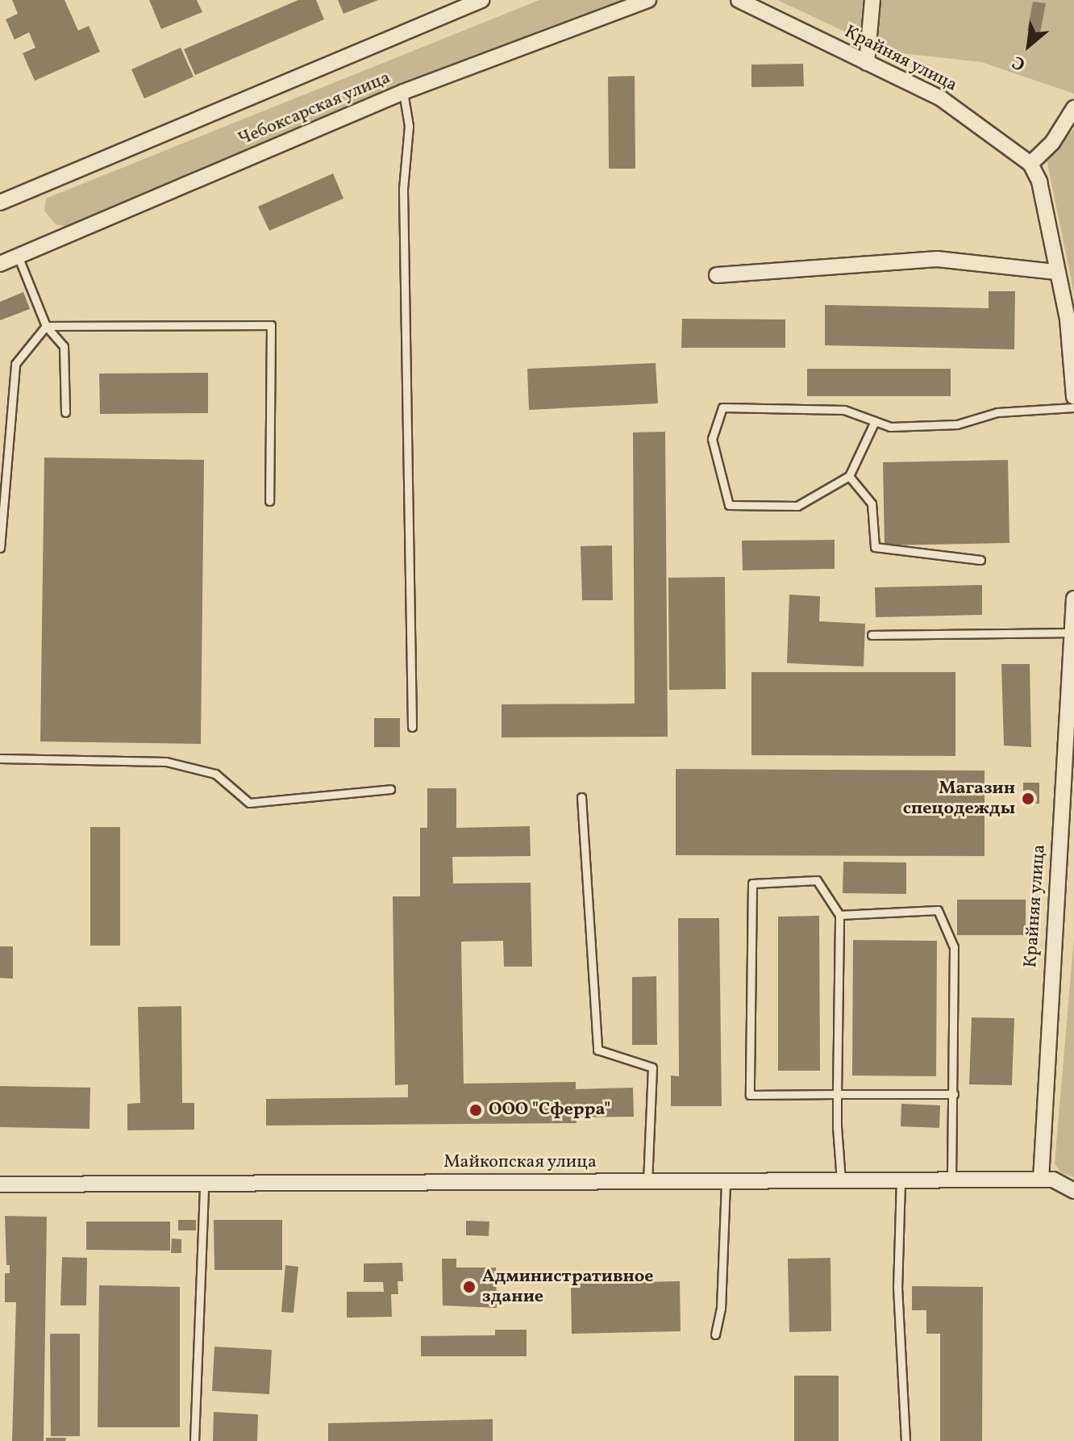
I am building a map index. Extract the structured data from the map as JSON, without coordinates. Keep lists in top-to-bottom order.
{
  "streets": {
    "street": ["Крайняя улица", "Чебоксарская улица", "Майкопская улица"]
  },
  "crossings": [
    ["Крайняя улица", "Майкопская улица"]
  ],
  "places": ["Магазин спецодежды", "ООО \"Сферра\"", "Административное здание"],
  "north": "bottom left"
}
